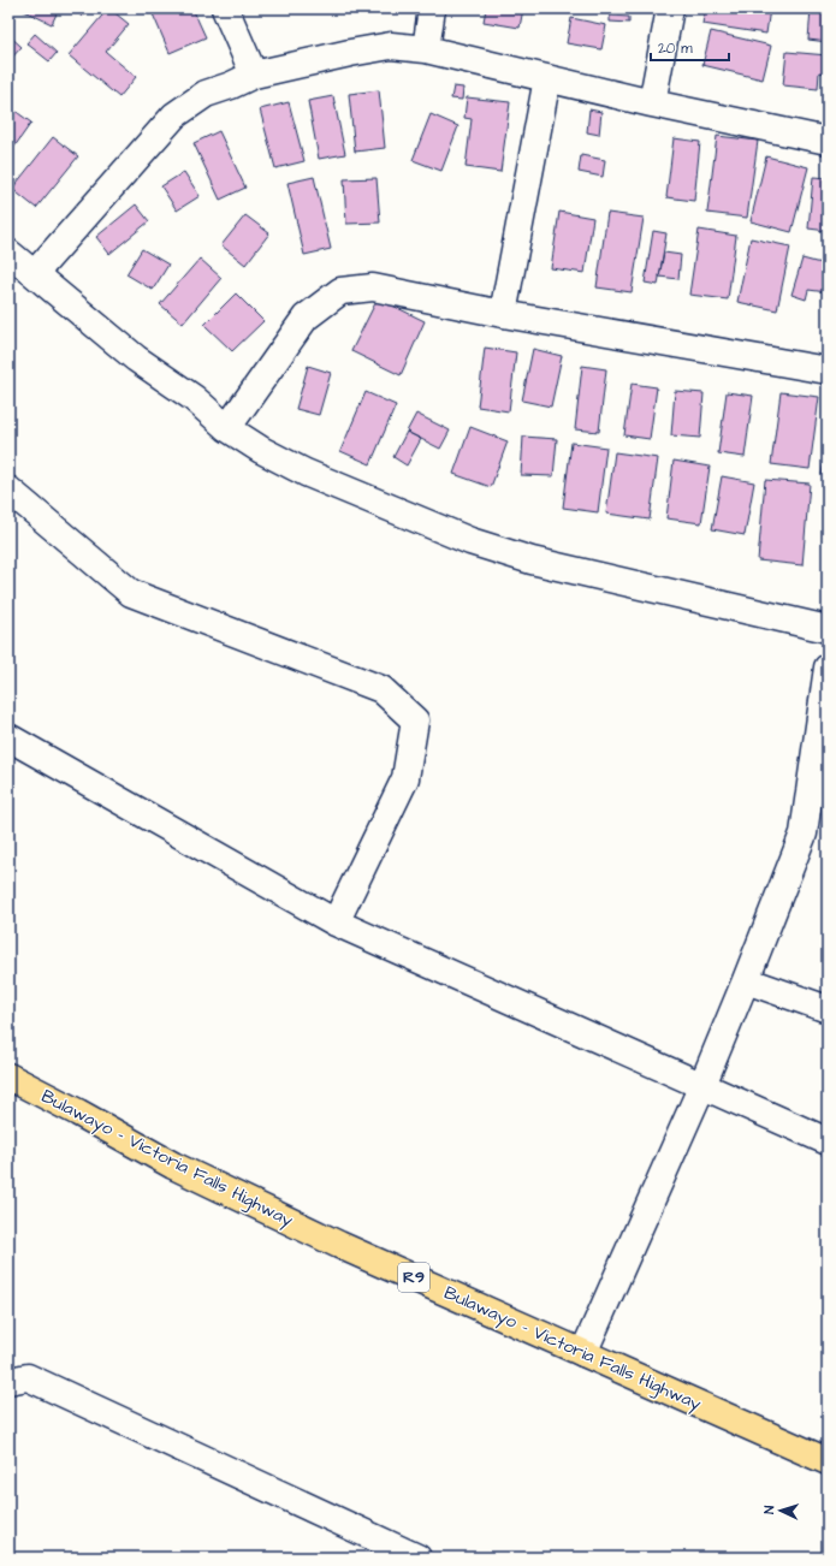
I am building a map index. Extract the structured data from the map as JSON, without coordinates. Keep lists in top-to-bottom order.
{
  "streets": {
    "highway": ["Bulawayo - Victoria Falls Highway", "R9"]
  },
  "scale_bar": "20 m",
  "north": "left"
}
